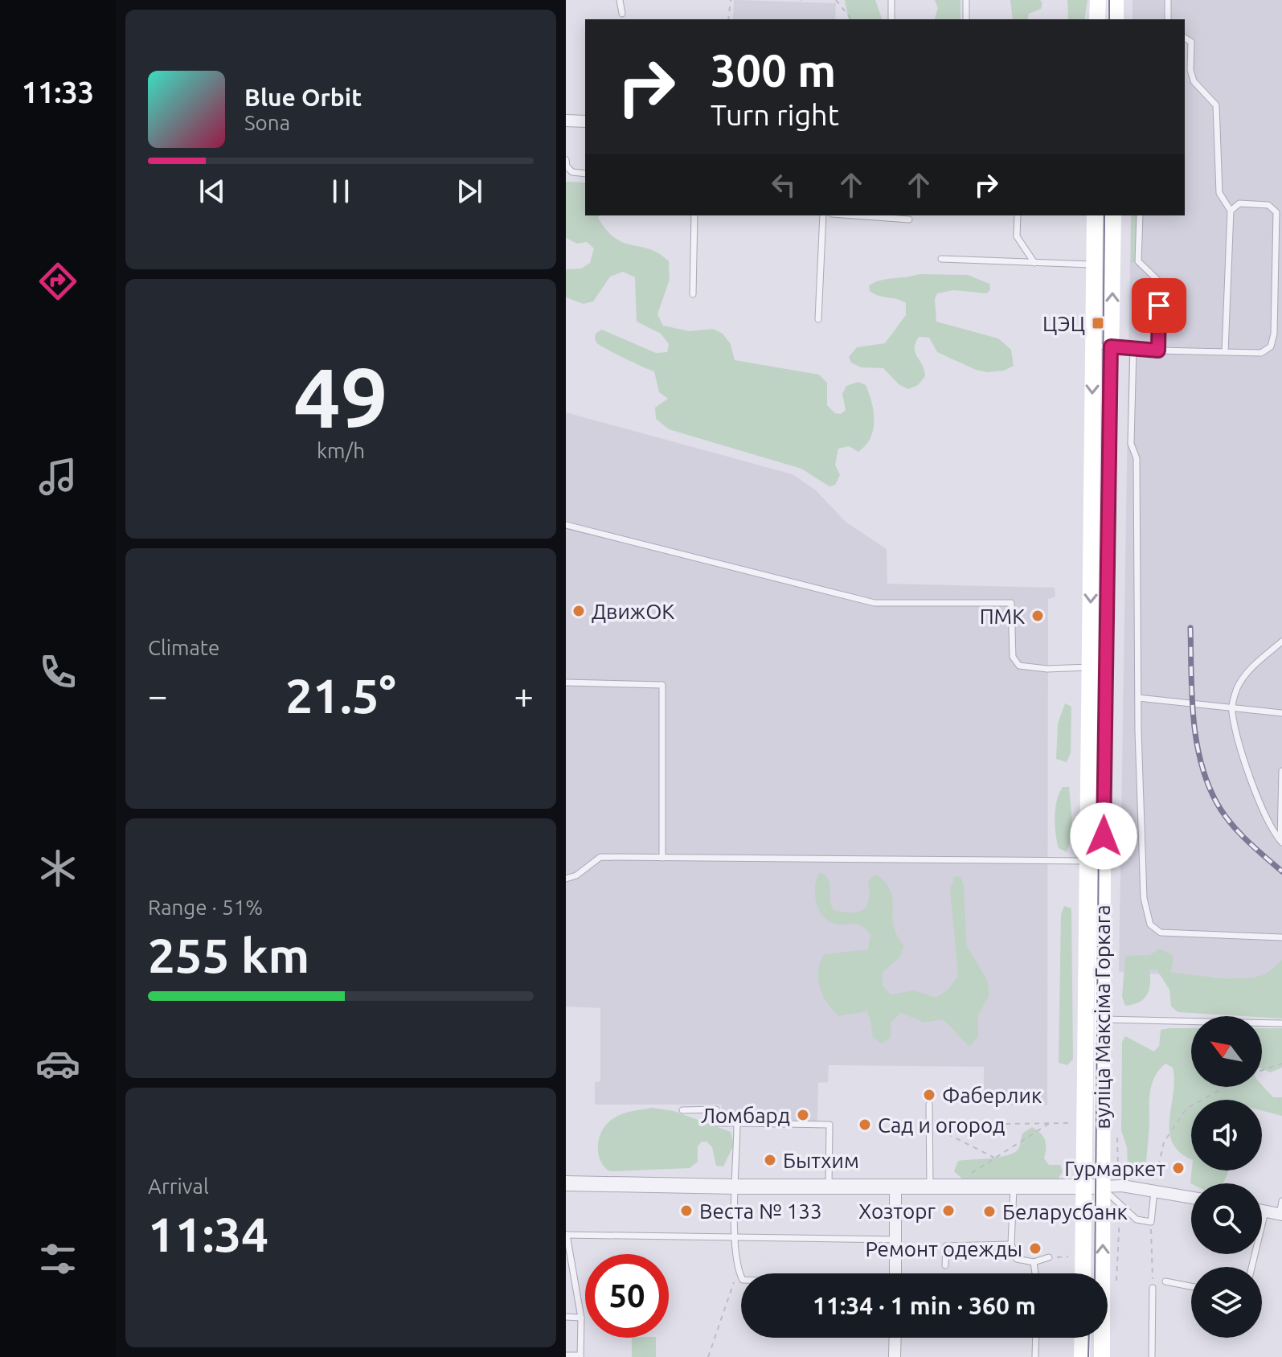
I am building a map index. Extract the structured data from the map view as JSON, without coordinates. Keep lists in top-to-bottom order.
{
  "streets": {
    "main road": ["вуліца Максіма Горкага"]
  },
  "places": {
    "transit": ["ЦЭЦ"],
    "other": [
      "ДвижОК",
      "ПМК",
      "Фаберлик",
      "Ломбард",
      "Сад и огород",
      "Бытхим",
      "Гурмаркет",
      "Веста № 133",
      "Хозторг",
      "Беларусбанк",
      "Ремонт одежды"
    ]
  },
  "north": "top left",
  "page": {
    "tabs": "11:33",
    "turn": ["300 m", "Turn right"],
    "song": ["Blue Orbit", "Sona"],
    "tile": [
      ["49", "km/h"],
      "Climate",
      ["Range · 51%", "255 km"],
      ["Arrival", "11:34"]
    ],
    "heat": ["−", "21.5°", "+"],
    "limit": "50",
    "trip": "11:34 · 1 min · 360 m"
  }
}
